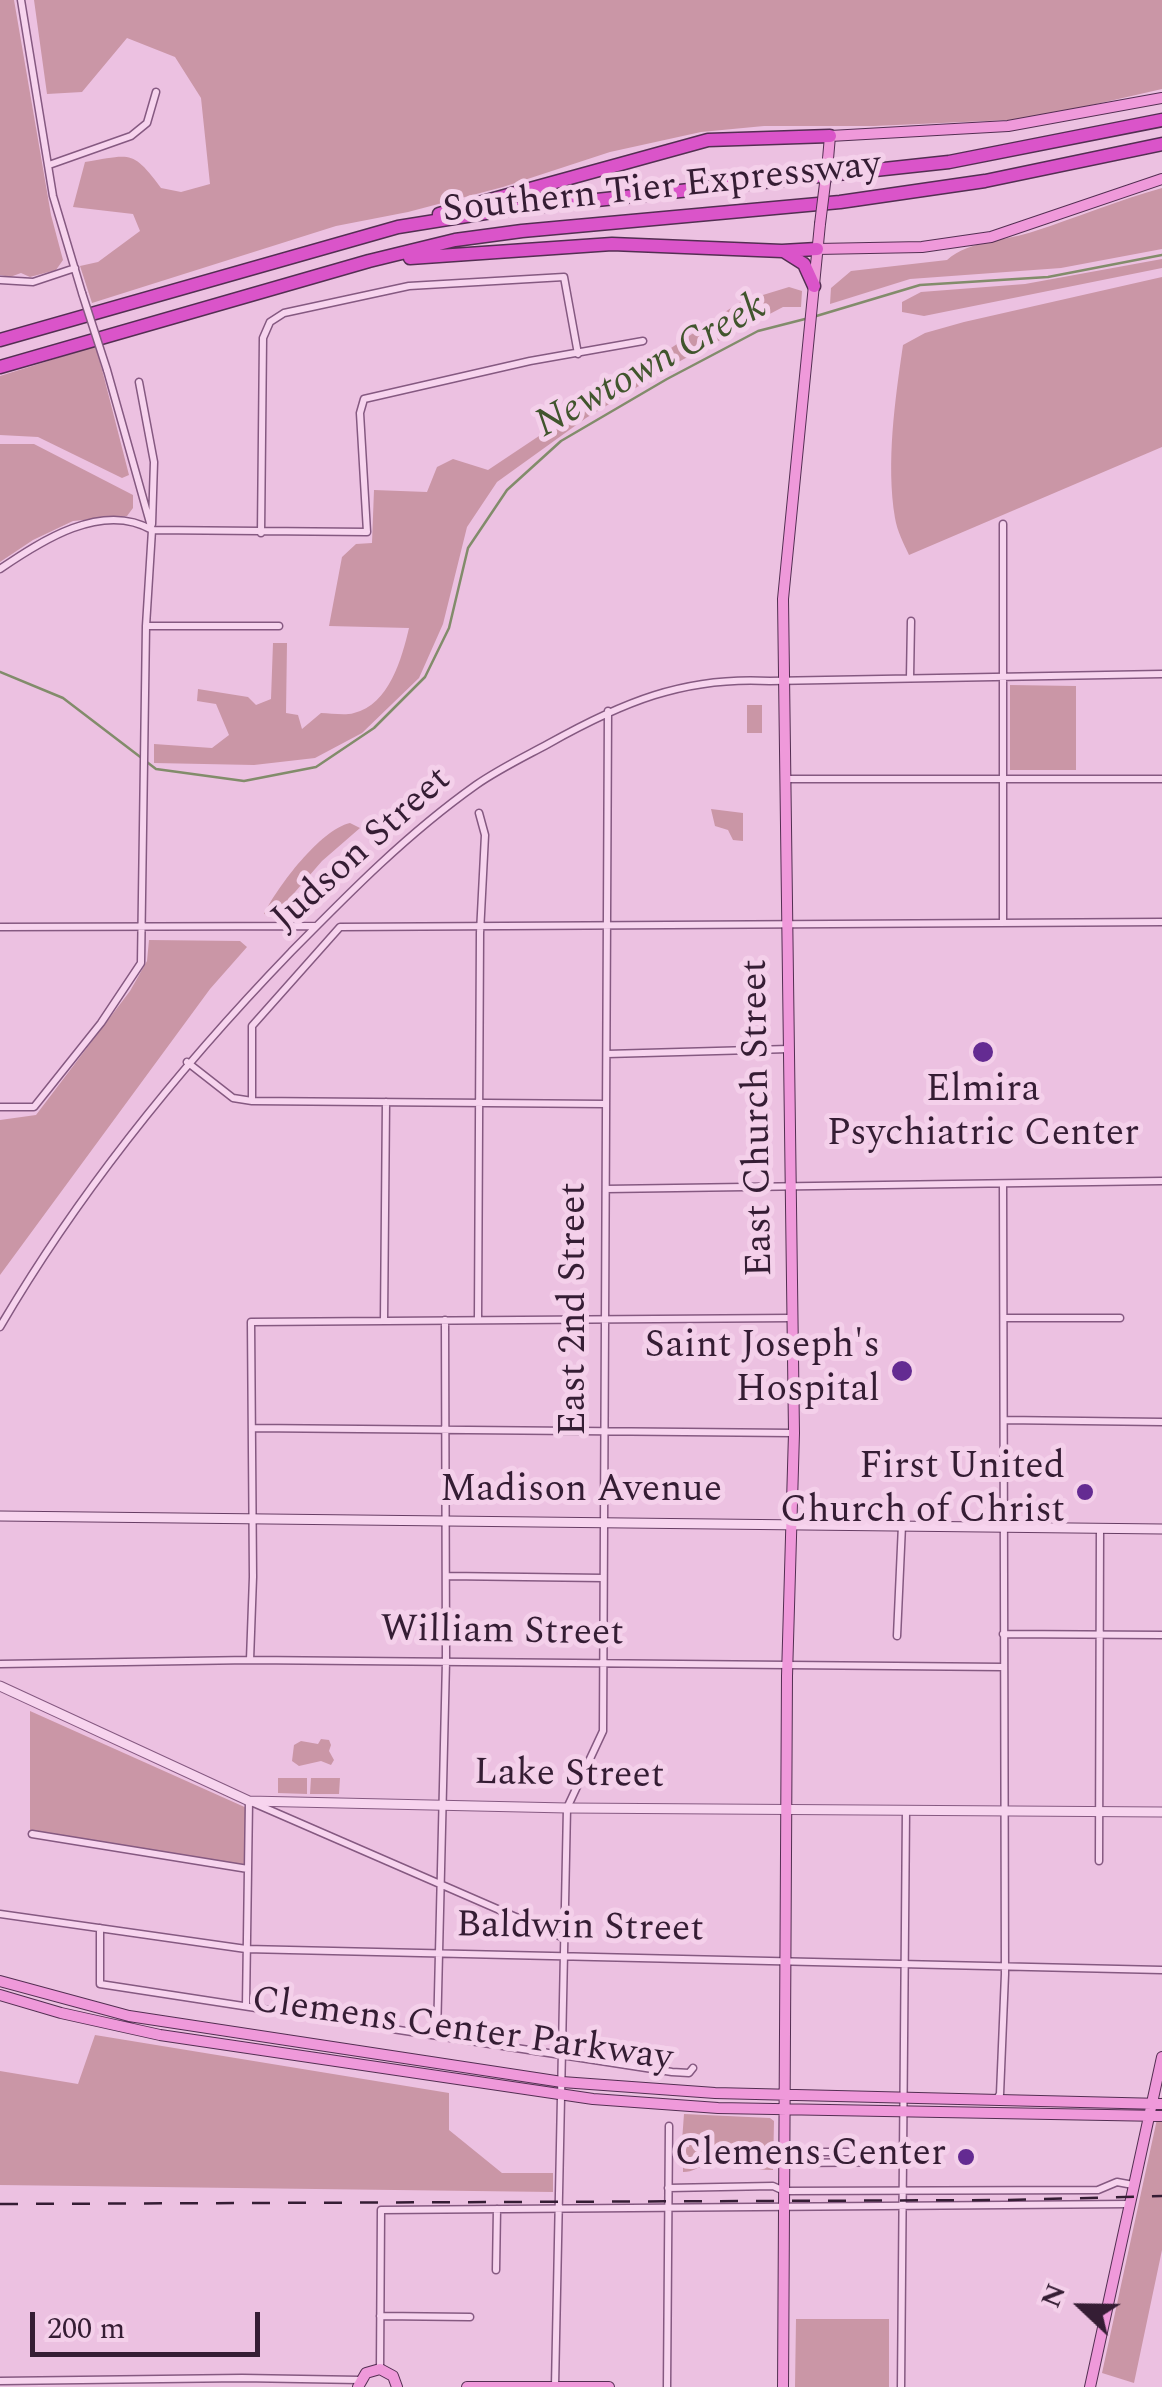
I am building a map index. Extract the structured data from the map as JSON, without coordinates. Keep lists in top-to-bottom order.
{
  "streets": {
    "highway": ["Southern Tier Expressway"],
    "main road": ["East Church Street", "Clemens Center Parkway"],
    "street": [
      "Judson Street",
      "East 2nd Street",
      "Madison Avenue",
      "William Street",
      "Lake Street",
      "Baldwin Street"
    ]
  },
  "crossings": [
    ["Judson Street", "East Church Street"],
    ["Judson Street", "East 2nd Street"],
    ["East Church Street", "Madison Avenue"],
    ["East Church Street", "William Street"],
    ["East Church Street", "Lake Street"],
    ["East Church Street", "Baldwin Street"],
    ["East Church Street", "Clemens Center Parkway"],
    ["East 2nd Street", "Madison Avenue"],
    ["East 2nd Street", "William Street"],
    ["East 2nd Street", "Lake Street"],
    ["East 2nd Street", "Baldwin Street"],
    ["East 2nd Street", "Clemens Center Parkway"]
  ],
  "water": ["Newtown Creek"],
  "places": [
    "Elmira Psychiatric Center",
    "Saint Joseph's Hospital",
    "First United Church of Christ",
    "Clemens Center"
  ],
  "scale_bar": "200 m",
  "north": "left"
}
